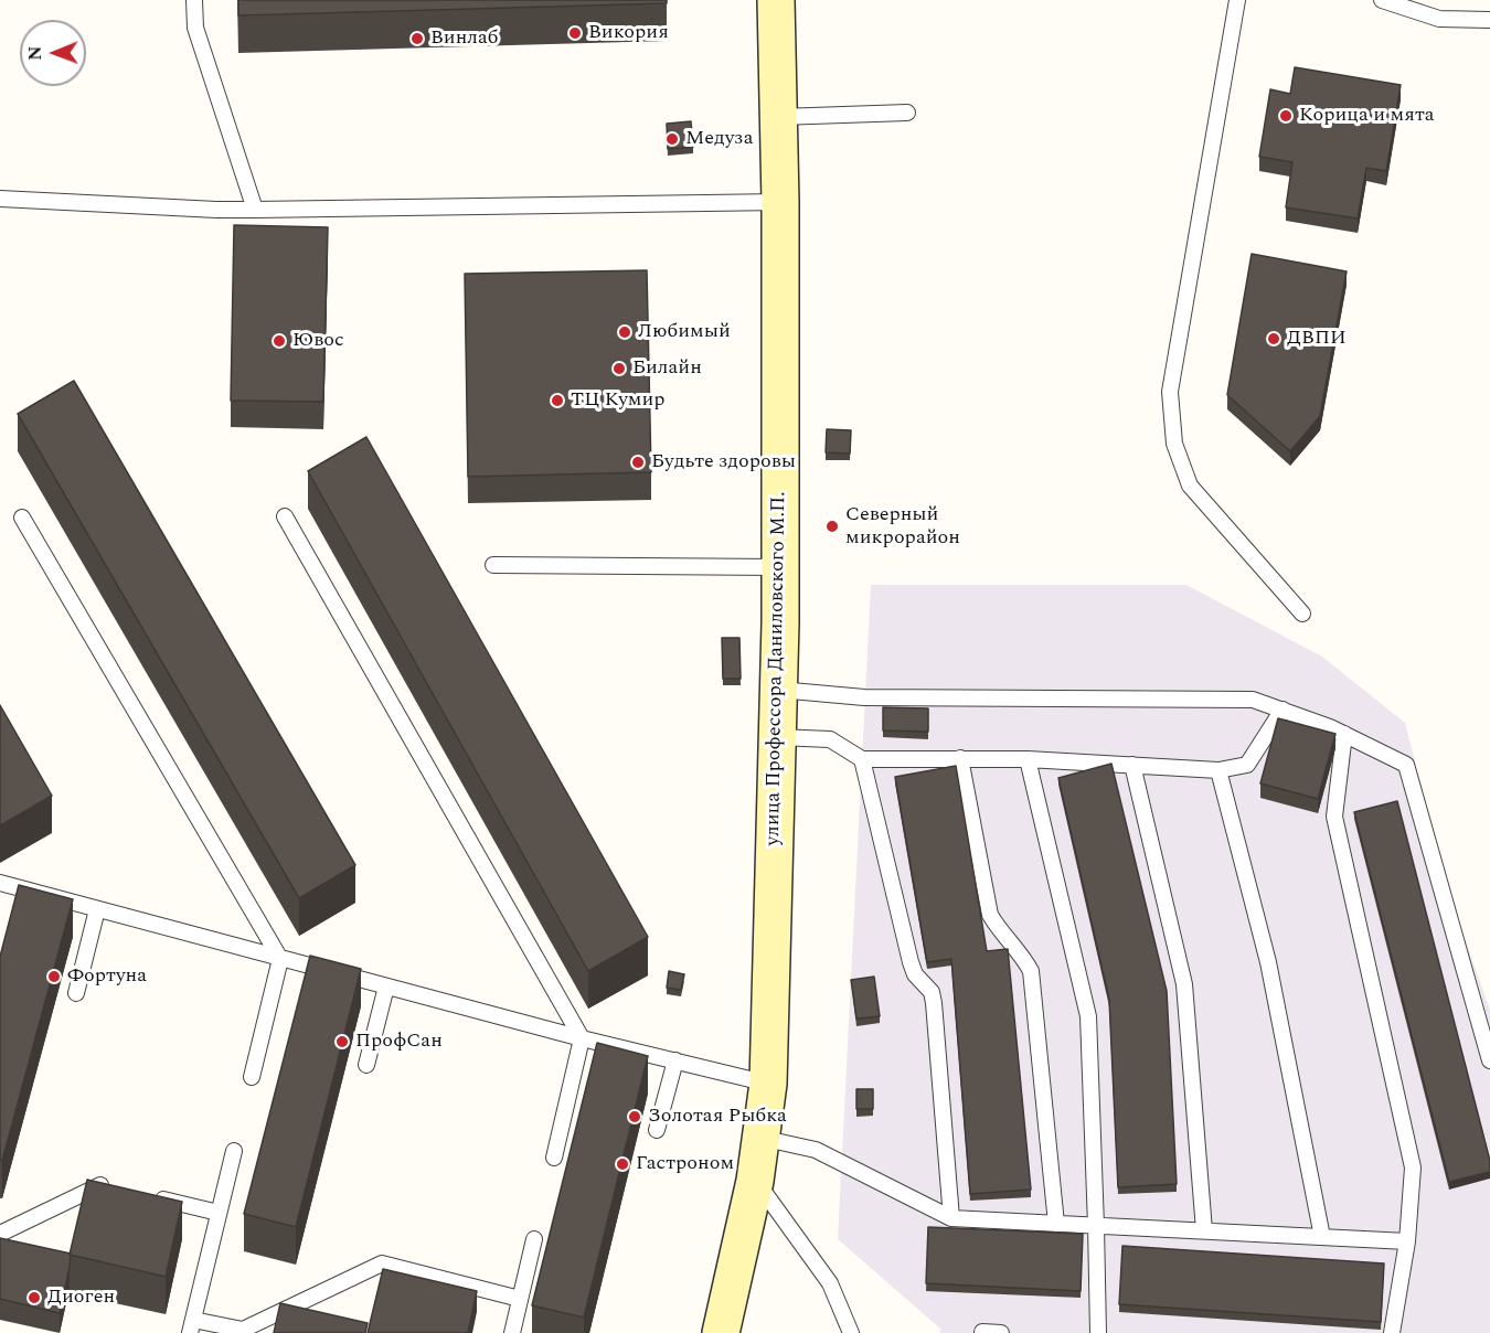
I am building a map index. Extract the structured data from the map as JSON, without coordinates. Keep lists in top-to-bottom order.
{
  "streets": {
    "main road": ["улица Профессора Даниловского М.П."]
  },
  "places": [
    "Викория",
    "Винлаб",
    "Корица и мята",
    "Медуза",
    "Любимый",
    "ДВПИ",
    "Ювос",
    "Билайн",
    "ТЦ Кумир",
    "Будьте здоровы",
    "Северный микрорайон",
    "Фортуна",
    "ПрофСан",
    "Золотая Рыбка",
    "Гастроном",
    "Диоген"
  ],
  "north": "left"
}
